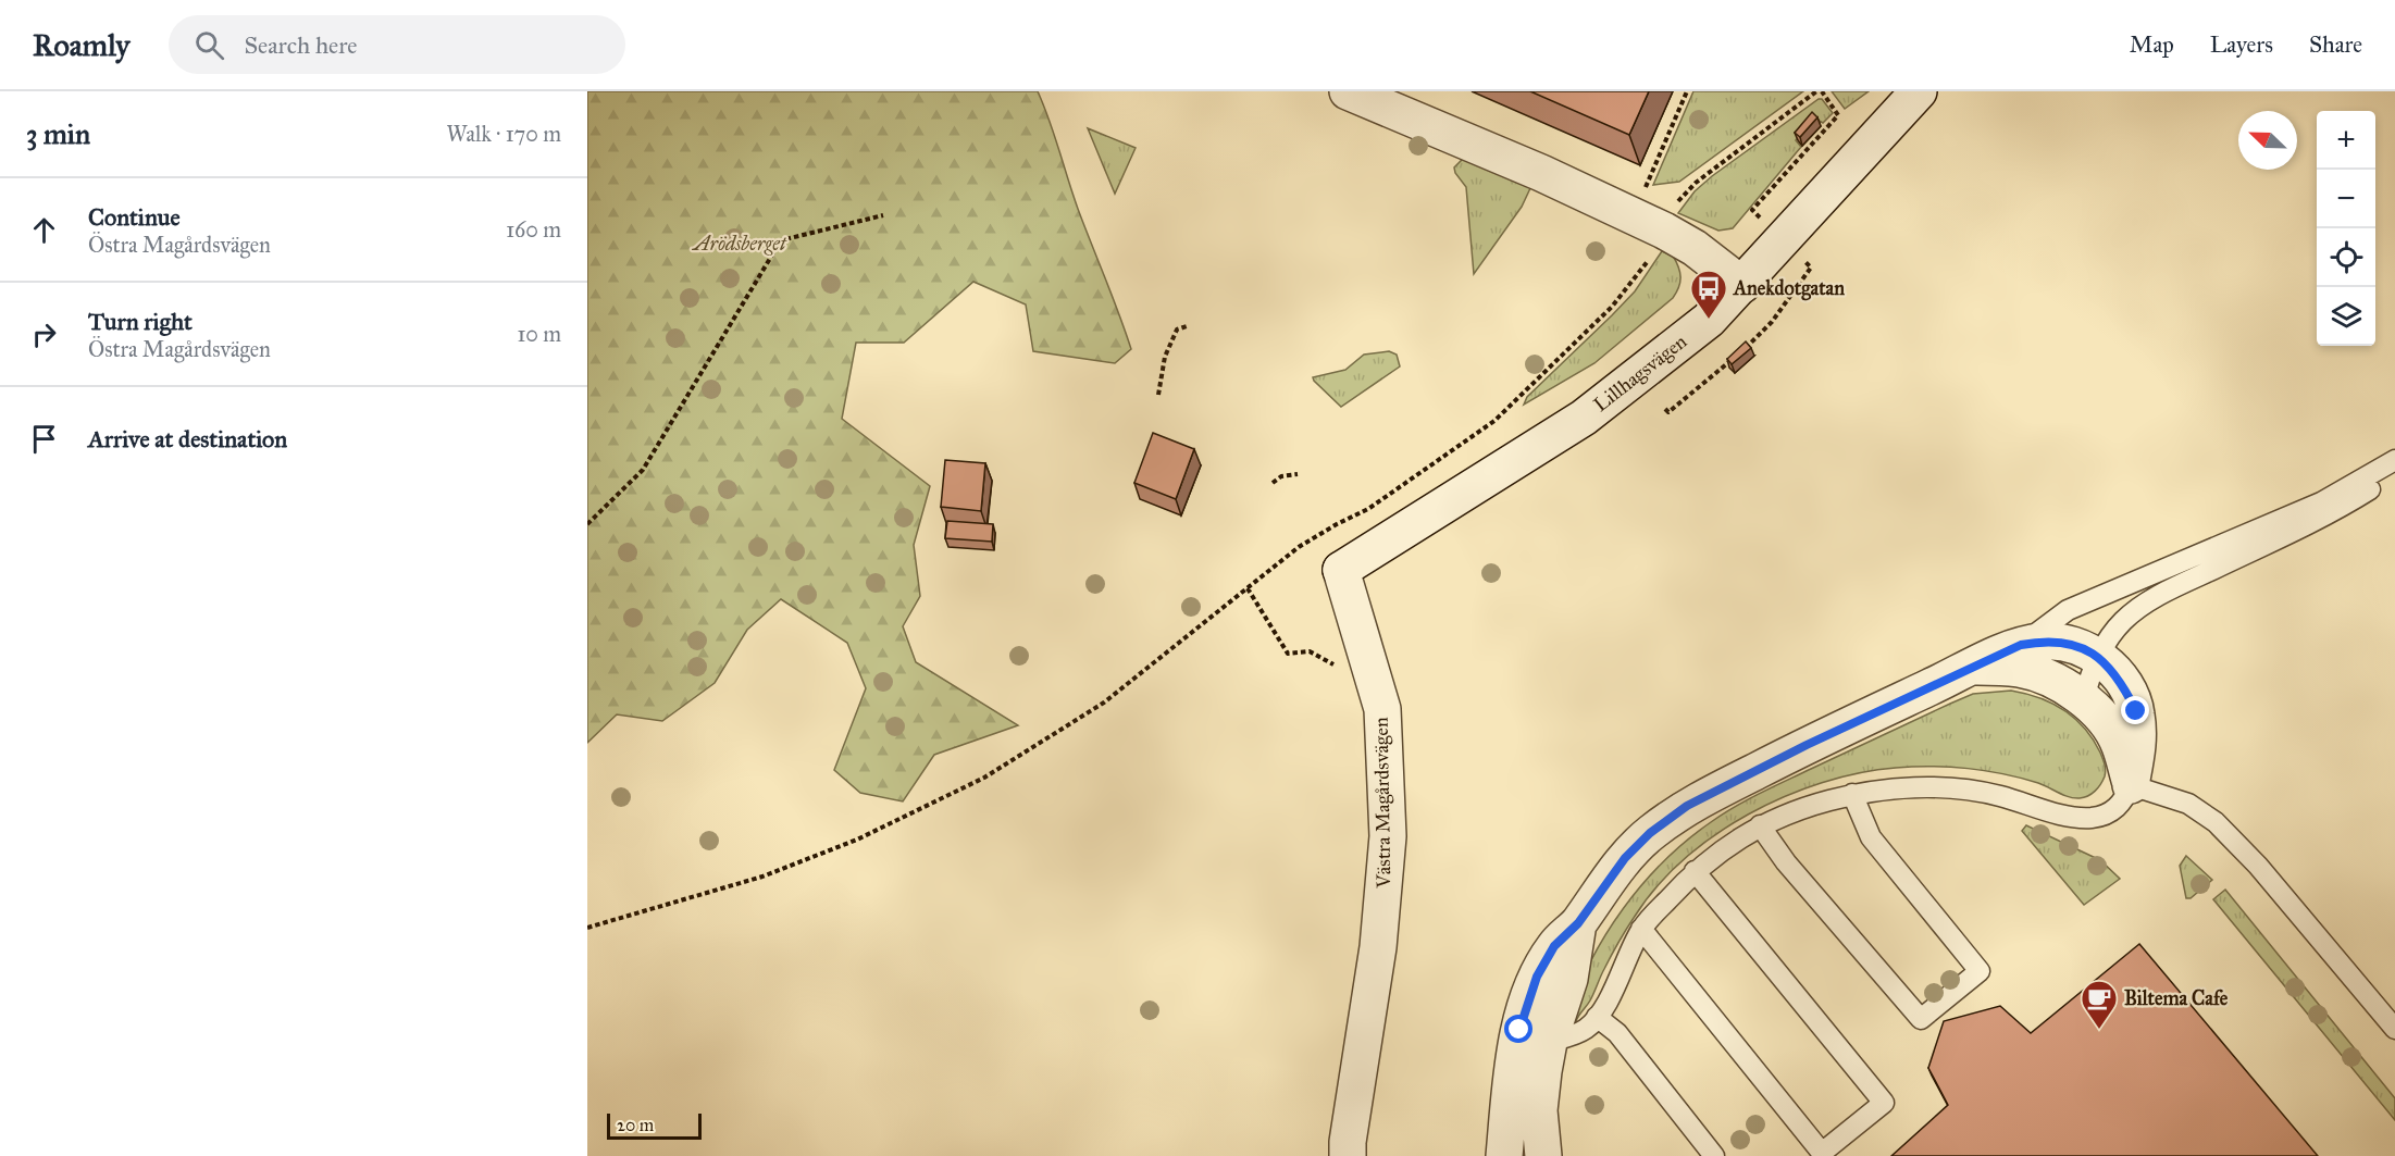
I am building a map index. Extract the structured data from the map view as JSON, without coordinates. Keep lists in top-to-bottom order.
{
  "streets": {
    "street": ["Lillhagsvägen", "Västra Magårdsvägen"]
  },
  "crossings": [
    ["Lillhagsvägen", "Västra Magårdsvägen"]
  ],
  "parks": ["Arödsberget"],
  "places": {
    "bus stop": ["Anekdotgatan"],
    "cafe": ["Biltema Cafe"]
  },
  "scale_bar": "20 m",
  "north": "top left",
  "page": {
    "header": "Roamly",
    "search": "Search here",
    "nav": ["Map", "Layers", "Share"],
    "heading": ["3 min", "Walk · 170 m"],
    "map_buttons": ["+", "−"],
    "list": [
      ["Continue", "Östra Magårdsvägen", "160 m"],
      ["Turn right", "Östra Magårdsvägen", "10 m"],
      "Arrive at destination"
    ],
    "scale": "20 m"
  }
}
